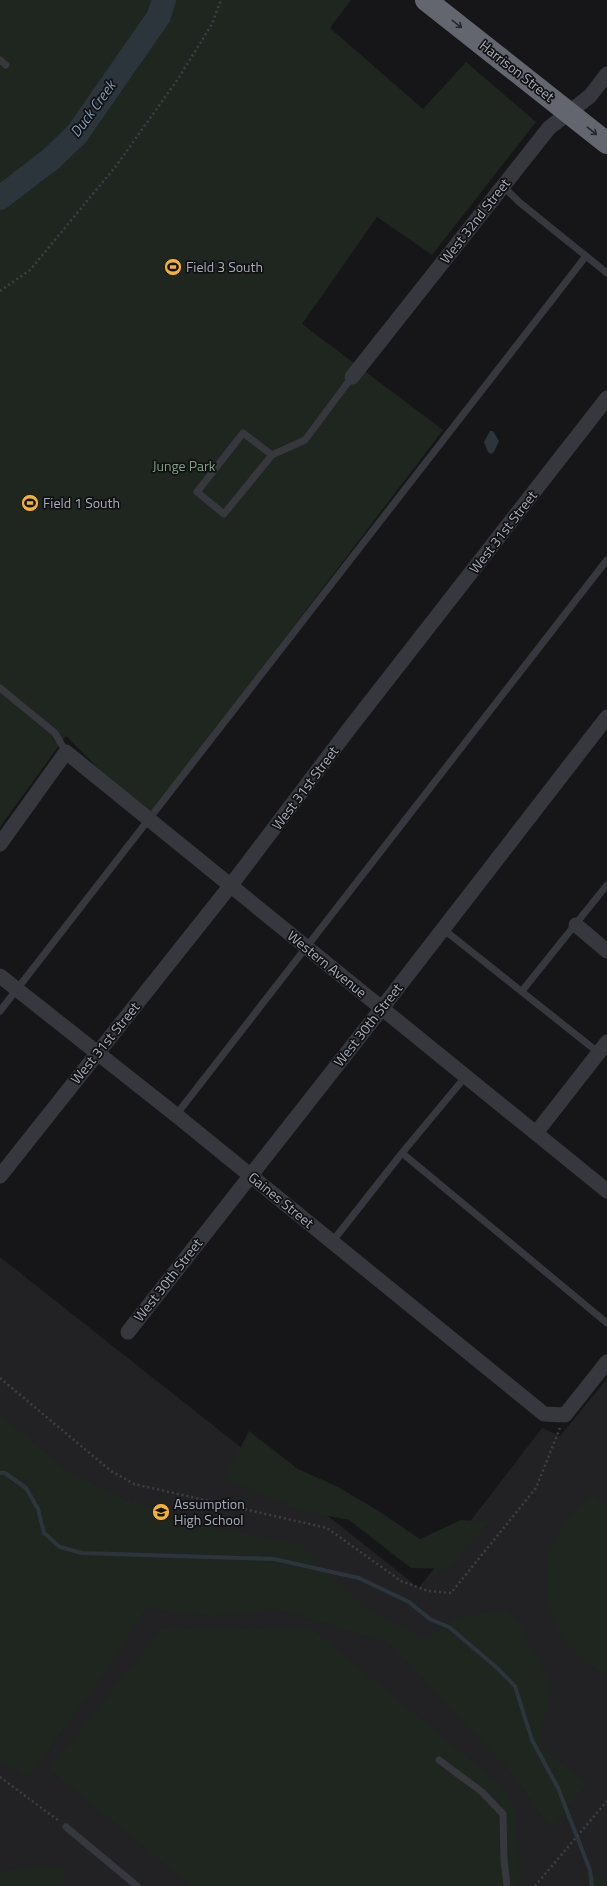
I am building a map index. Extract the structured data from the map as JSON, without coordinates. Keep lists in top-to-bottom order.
{
  "streets": {
    "highway": ["Harrison Street"],
    "street": [
      "West 32nd Street",
      "West 31st Street",
      "Western Avenue",
      "West 30th Street",
      "Gaines Street"
    ]
  },
  "crossings": [
    ["Harrison Street", "West 32nd Street"],
    ["West 31st Street", "Western Avenue"],
    ["West 31st Street", "Gaines Street"],
    ["Western Avenue", "West 30th Street"],
    ["West 30th Street", "Gaines Street"]
  ],
  "one_way": ["Harrison Street"],
  "water": ["Duck Creek"],
  "parks": ["Junge Park"],
  "places": {
    "sports": ["Field 3 South", "Field 1 South"],
    "school or university": ["Assumption High School"]
  }
}
